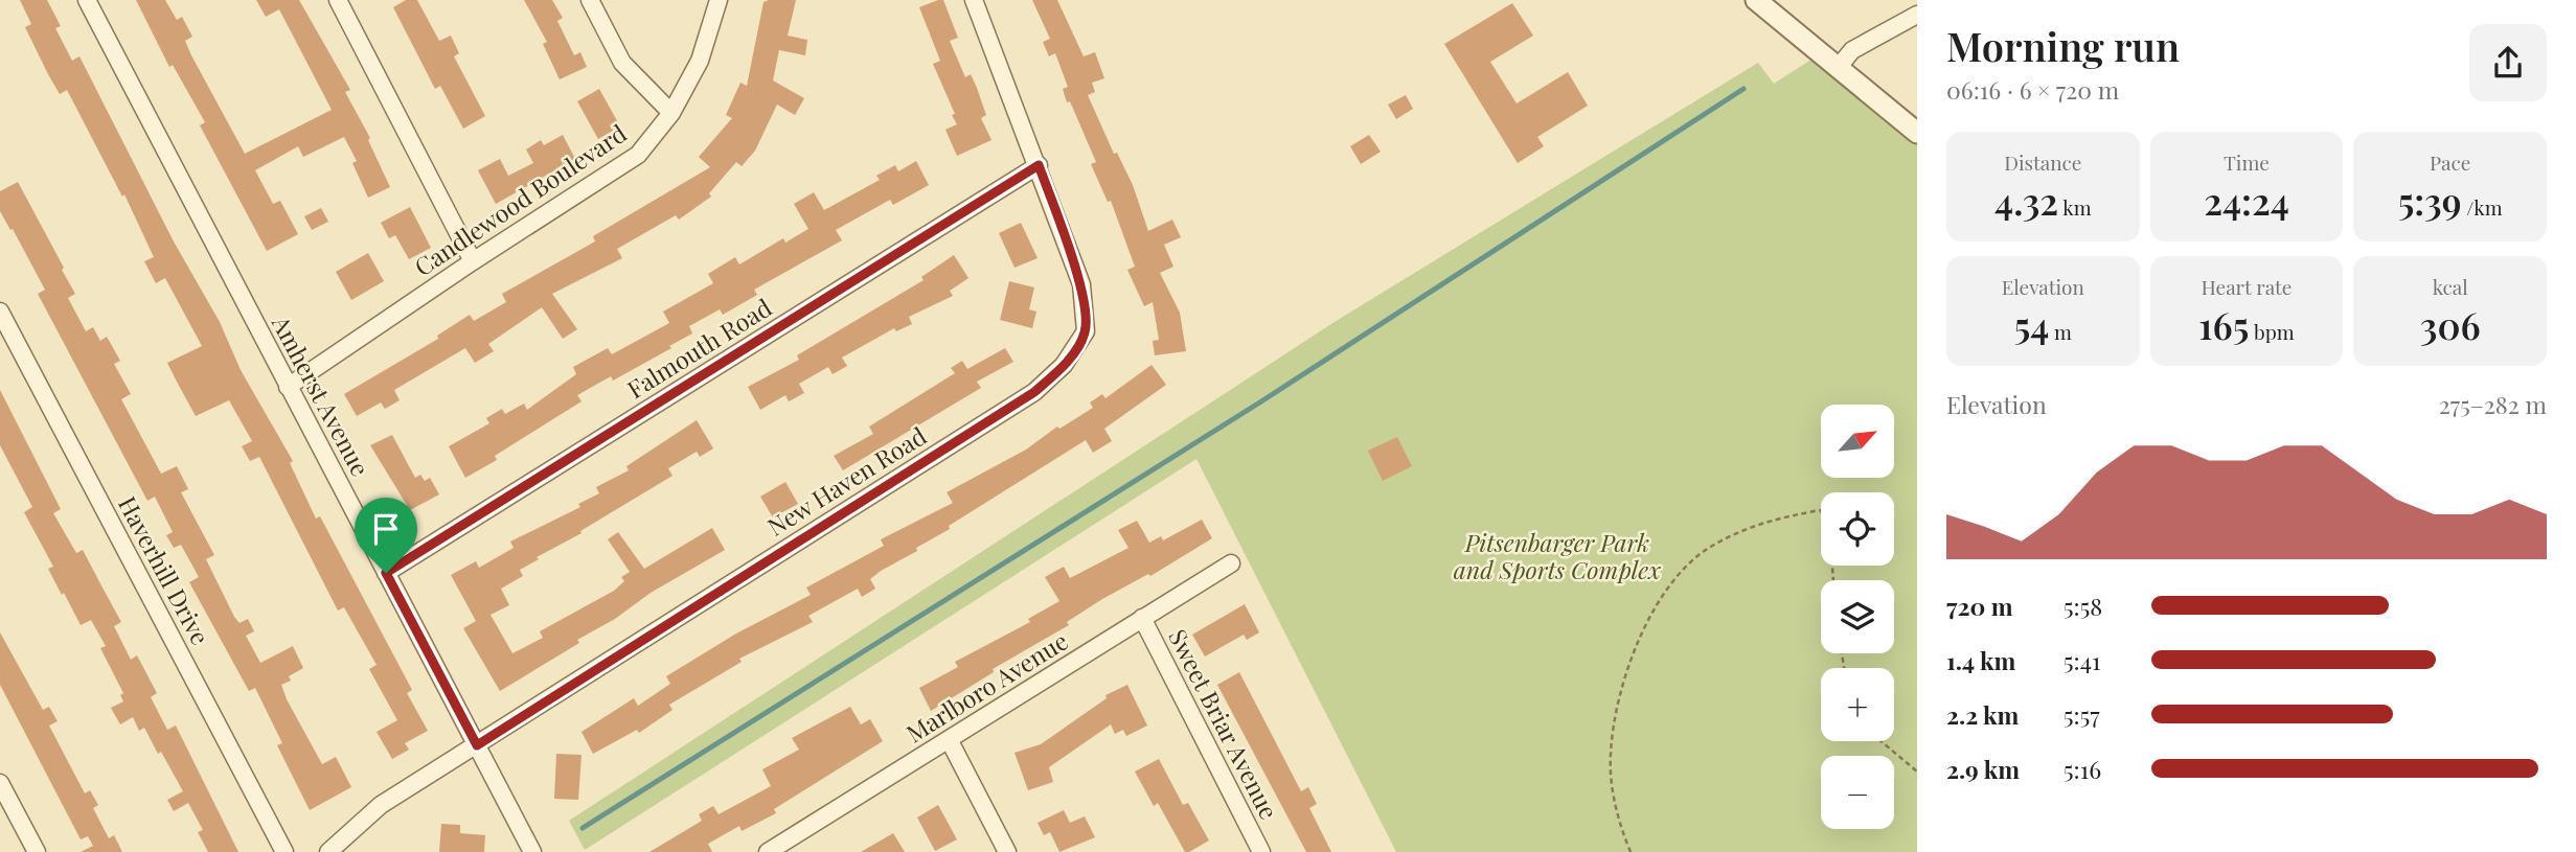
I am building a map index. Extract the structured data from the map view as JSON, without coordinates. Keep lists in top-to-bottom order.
{
  "streets": {
    "street": [
      "Candlewood Boulevard",
      "Falmouth Road",
      "Amherst Avenue",
      "New Haven Road",
      "Haverhill Drive",
      "Marlboro Avenue",
      "Sweet Briar Avenue"
    ]
  },
  "crossings": [
    ["Candlewood Boulevard", "Amherst Avenue"],
    ["Falmouth Road", "Amherst Avenue"],
    ["Falmouth Road", "New Haven Road"],
    ["Amherst Avenue", "New Haven Road"],
    ["Marlboro Avenue", "Sweet Briar Avenue"]
  ],
  "parks": ["Pitsenbarger Park and Sports Complex"],
  "north": "top right",
  "page": {
    "heading": ["Morning run", "06:16 · 6 × 720 m"],
    "stats": [
      ["Distance", "4.32 km"],
      ["Time", "24:24"],
      ["Pace", "5:39 /km"],
      ["Elevation", "54 m"],
      ["Heart rate", "165 bpm"],
      ["kcal", "306"]
    ],
    "chart": ["Elevation", "275–282 m"],
    "map_buttons": ["+", "−"],
    "list": [
      {
        "name": "720 m",
        "note": "5:58"
      },
      {
        "name": "1.4 km",
        "note": "5:41"
      },
      {
        "name": "2.2 km",
        "note": "5:57"
      },
      {
        "name": "2.9 km",
        "note": "5:16"
      }
    ]
  }
}
